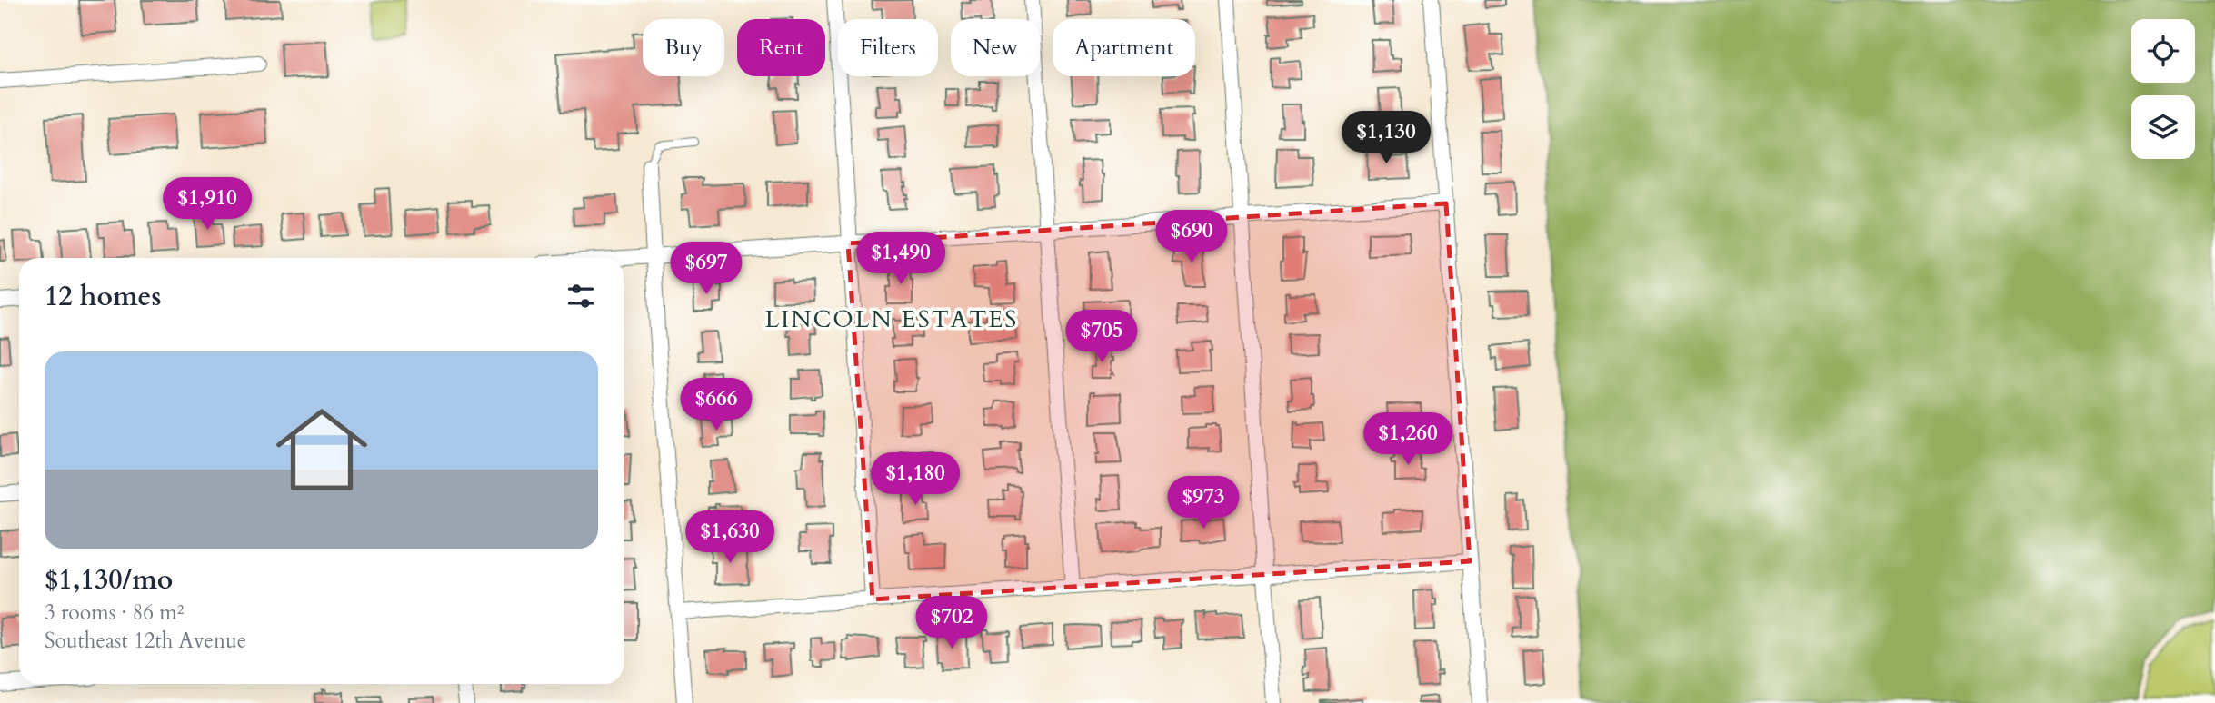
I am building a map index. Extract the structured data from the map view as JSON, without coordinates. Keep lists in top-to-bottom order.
{
  "districts": ["LINCOLN ESTATES"],
  "page": {
    "chip": [
      "Buy",
      "Rent",
      "Filters",
      "New",
      "Apartment"
    ],
    "price": [
      "$1,130",
      "$1,910",
      "$690",
      "$1,490",
      "$697",
      "$705",
      "$666",
      "$1,260",
      "$1,180",
      "$973",
      "$1,630",
      "$702"
    ],
    "heading": "12 homes",
    "list": [
      {
        "name": "$1,130/mo",
        "note": "3 rooms · 86 m² · Southeast 12th Avenue"
      }
    ]
  }
}
